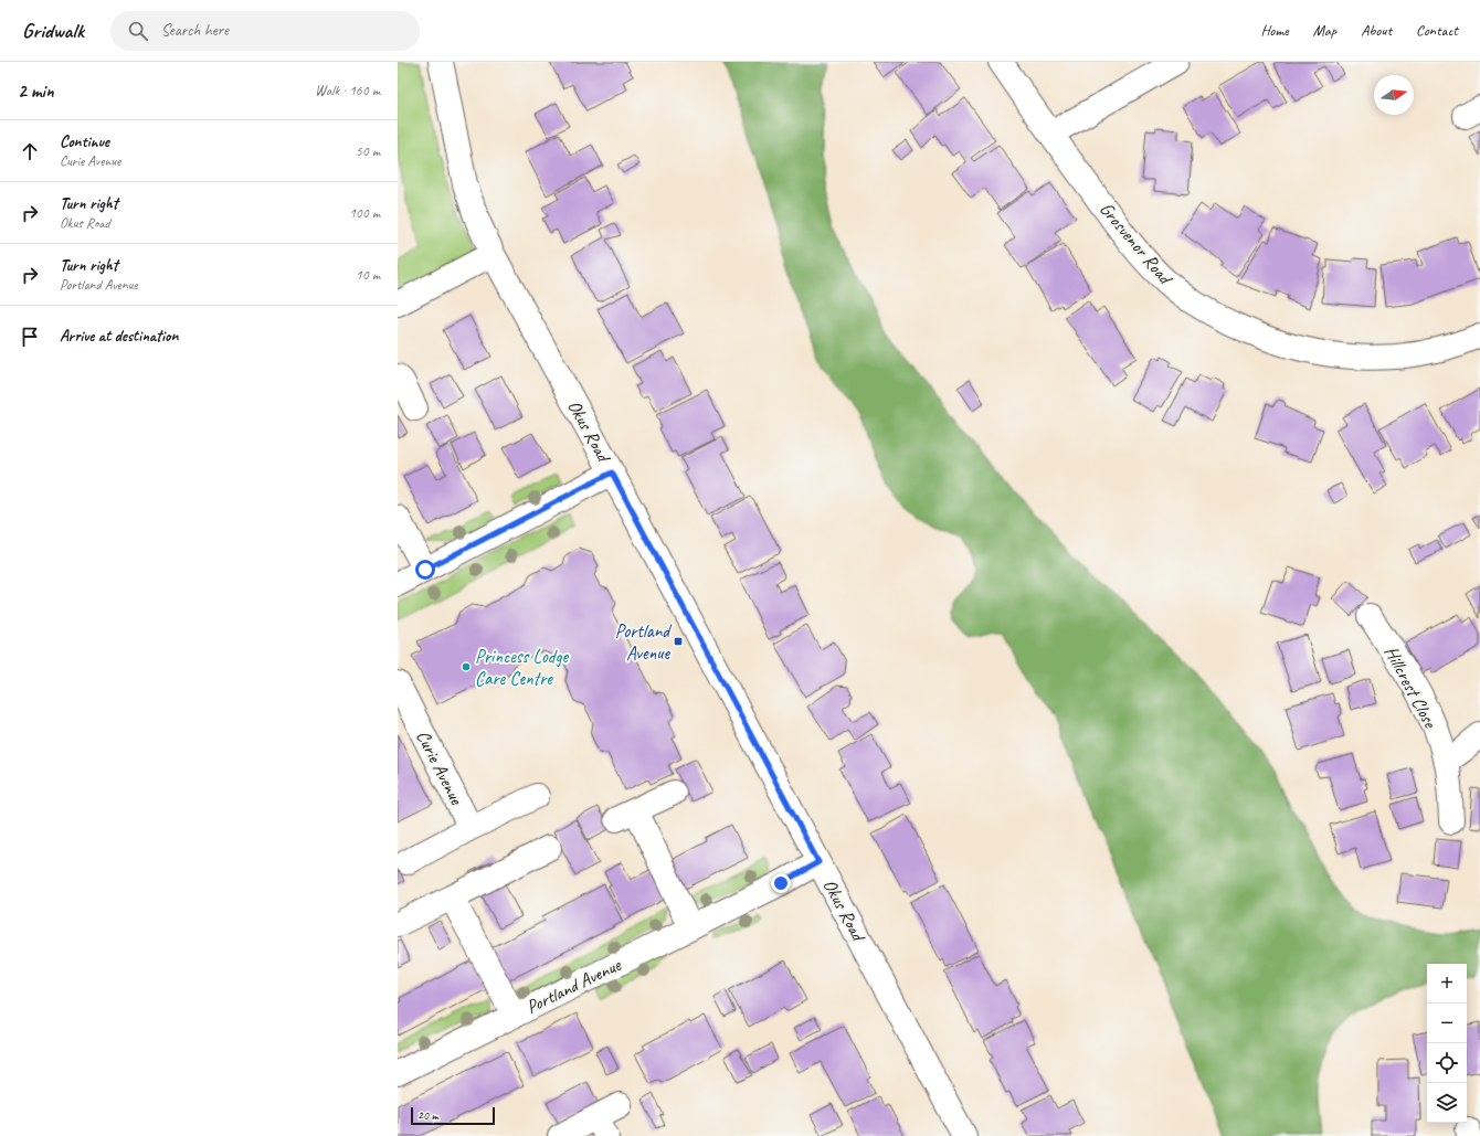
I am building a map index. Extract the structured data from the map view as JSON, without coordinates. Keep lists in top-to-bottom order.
{
  "streets": {
    "street": [
      "Grosvenor Road",
      "Okus Road",
      "Hillcrest Close",
      "Curie Avenue",
      "Portland Avenue"
    ]
  },
  "crossings": [
    ["Okus Road", "Portland Avenue"]
  ],
  "places": {
    "transit": ["Portland Avenue"],
    "other": ["Princess Lodge Care Centre"]
  },
  "scale_bar": "20 m",
  "north": "right",
  "page": {
    "header": "Gridwalk",
    "search": "Search here",
    "nav": [
      "Home",
      "Map",
      "About",
      "Contact"
    ],
    "heading": ["2 min", "Walk · 160 m"],
    "list": [
      ["Continue", "Curie Avenue", "50 m"],
      ["Turn right", "Okus Road", "100 m"],
      ["Turn right", "Portland Avenue", "10 m"],
      "Arrive at destination"
    ],
    "map_buttons": ["+", "−"],
    "scale": "20 m"
  }
}
